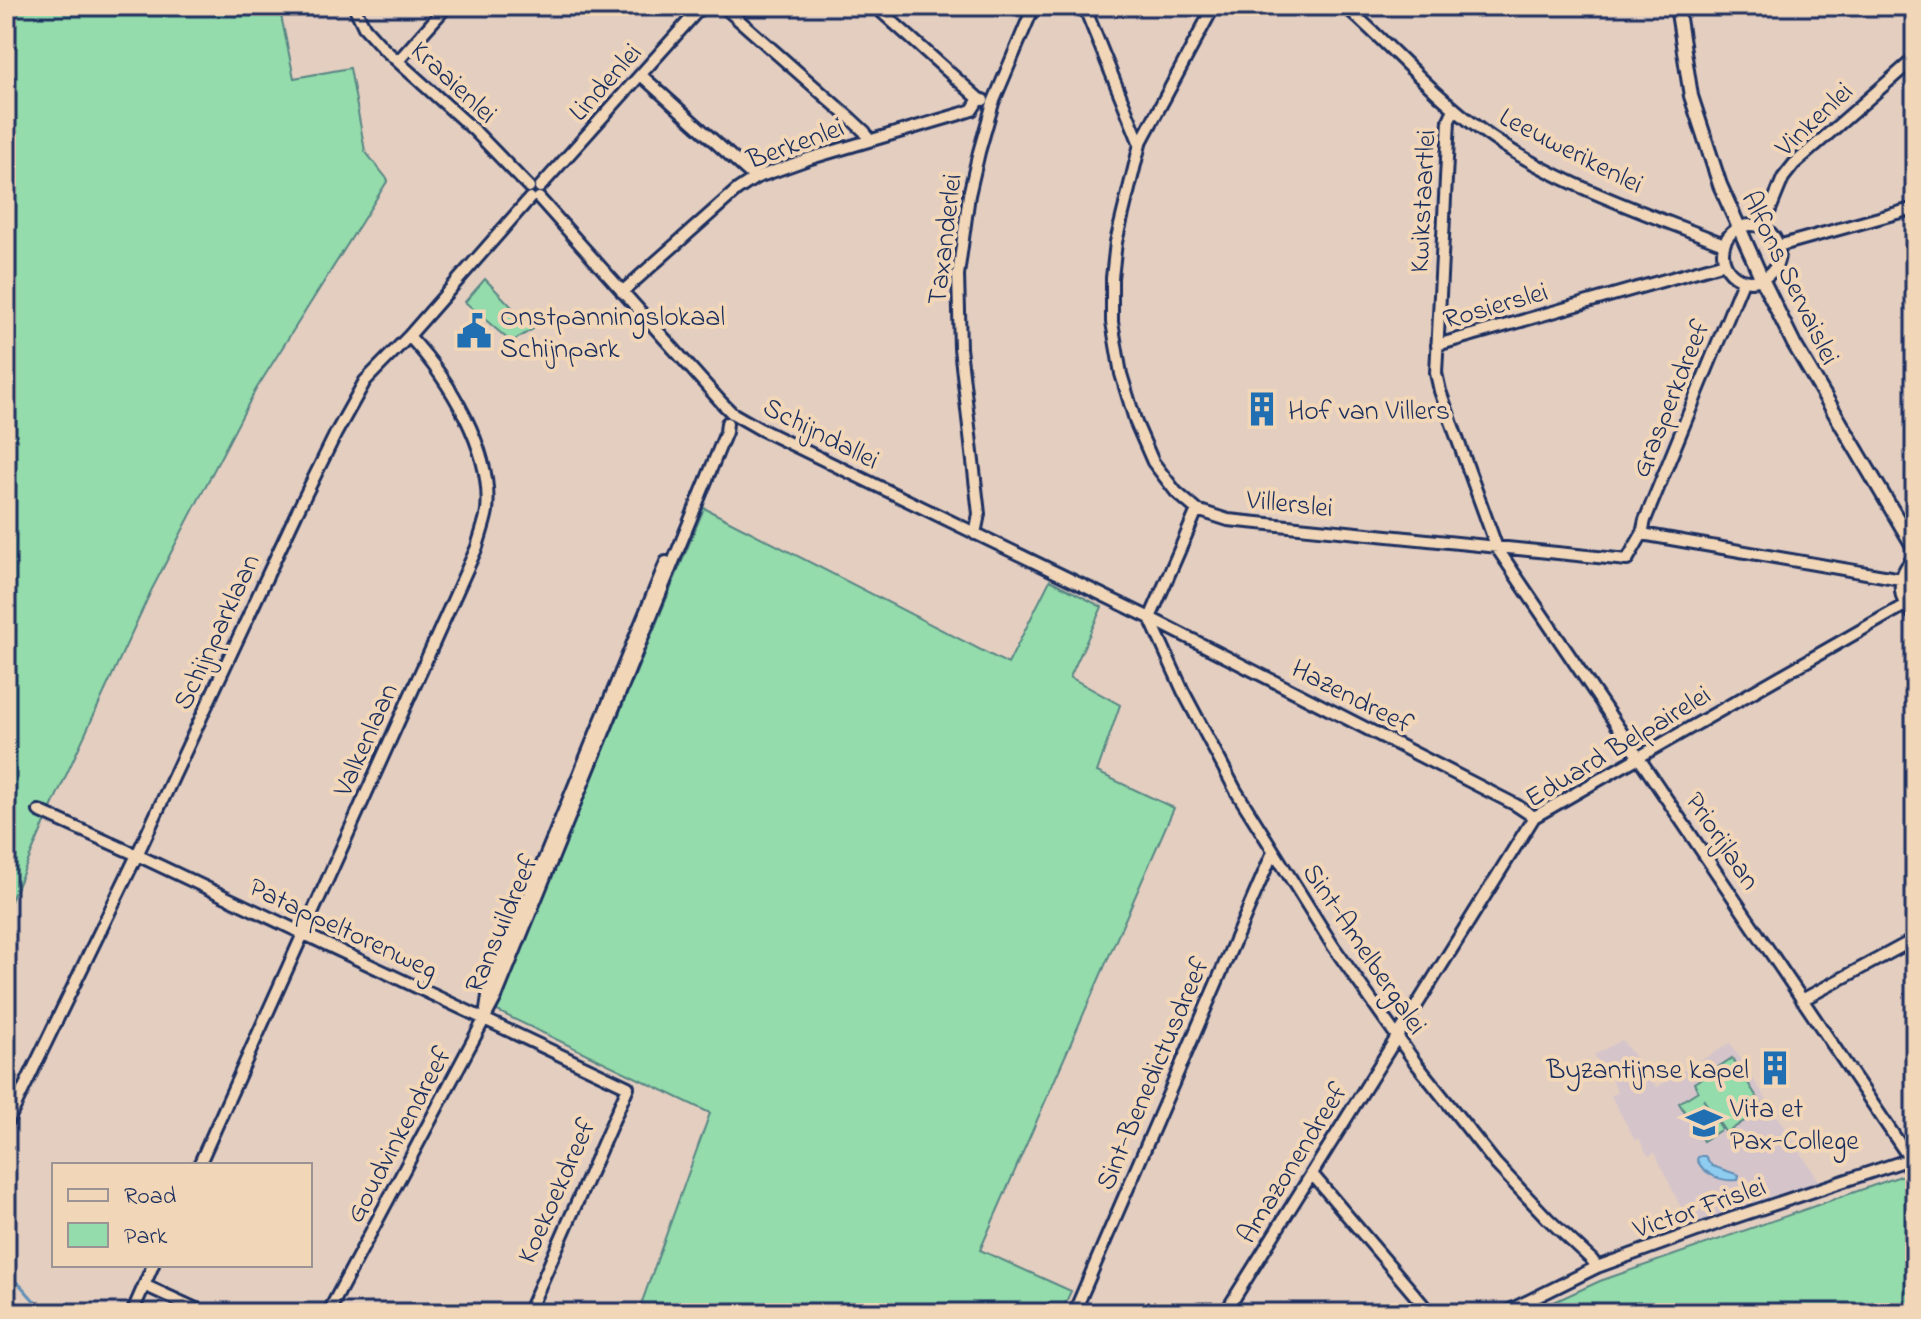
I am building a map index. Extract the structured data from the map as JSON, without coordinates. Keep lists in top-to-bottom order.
{
  "streets": {
    "street": [
      "Kraaienlei",
      "Lindenlei",
      "Vinkenlei",
      "Berkenlei",
      "Leeuwerikenlei",
      "Kwikstaartlei",
      "Taxanderlei",
      "Alfons Servaislei",
      "Rosierslei",
      "Grasperkdreef",
      "Schijndallei",
      "Villerslei",
      "Schijnparklaan",
      "Hazendreef",
      "Valkenlaan",
      "Eduard Belpairelei",
      "Priorijlaan",
      "Ransuildreef",
      "Patappeltorenweg",
      "Sint-Amelbergalei",
      "Sint-Benedictusdreef",
      "Goudvinkendreef",
      "Amazonendreef",
      "Koekoekdreef",
      "Victor Frislei"
    ]
  },
  "crossings": [
    ["Kraaienlei", "Lindenlei"],
    ["Kraaienlei", "Schijndallei"],
    ["Kraaienlei", "Schijnparklaan"],
    ["Lindenlei", "Schijndallei"],
    ["Lindenlei", "Schijnparklaan"],
    ["Berkenlei", "Schijndallei"],
    ["Leeuwerikenlei", "Kwikstaartlei"],
    ["Kwikstaartlei", "Rosierslei"],
    ["Taxanderlei", "Schijndallei"],
    ["Rosierslei", "Villerslei"],
    ["Rosierslei", "Priorijlaan"],
    ["Grasperkdreef", "Villerslei"],
    ["Schijndallei", "Schijnparklaan"],
    ["Schijndallei", "Hazendreef"],
    ["Schijndallei", "Ransuildreef"],
    ["Schijndallei", "Sint-Amelbergalei"],
    ["Villerslei", "Priorijlaan"],
    ["Schijnparklaan", "Valkenlaan"],
    ["Schijnparklaan", "Patappeltorenweg"],
    ["Hazendreef", "Eduard Belpairelei"],
    ["Hazendreef", "Sint-Amelbergalei"],
    ["Valkenlaan", "Patappeltorenweg"],
    ["Eduard Belpairelei", "Priorijlaan"],
    ["Eduard Belpairelei", "Sint-Amelbergalei"],
    ["Eduard Belpairelei", "Amazonendreef"],
    ["Priorijlaan", "Victor Frislei"],
    ["Ransuildreef", "Patappeltorenweg"],
    ["Ransuildreef", "Goudvinkendreef"],
    ["Patappeltorenweg", "Goudvinkendreef"],
    ["Patappeltorenweg", "Koekoekdreef"],
    ["Sint-Amelbergalei", "Sint-Benedictusdreef"],
    ["Sint-Amelbergalei", "Amazonendreef"],
    ["Sint-Amelbergalei", "Victor Frislei"]
  ],
  "places": {
    "public building": ["Onstpanningslokaal Schijnpark"],
    "building": ["Hof van Villers", "Byzantijnse kapel"],
    "school or university": ["Vita et Pax-College"]
  },
  "legend": ["Road", "Park"]
}
